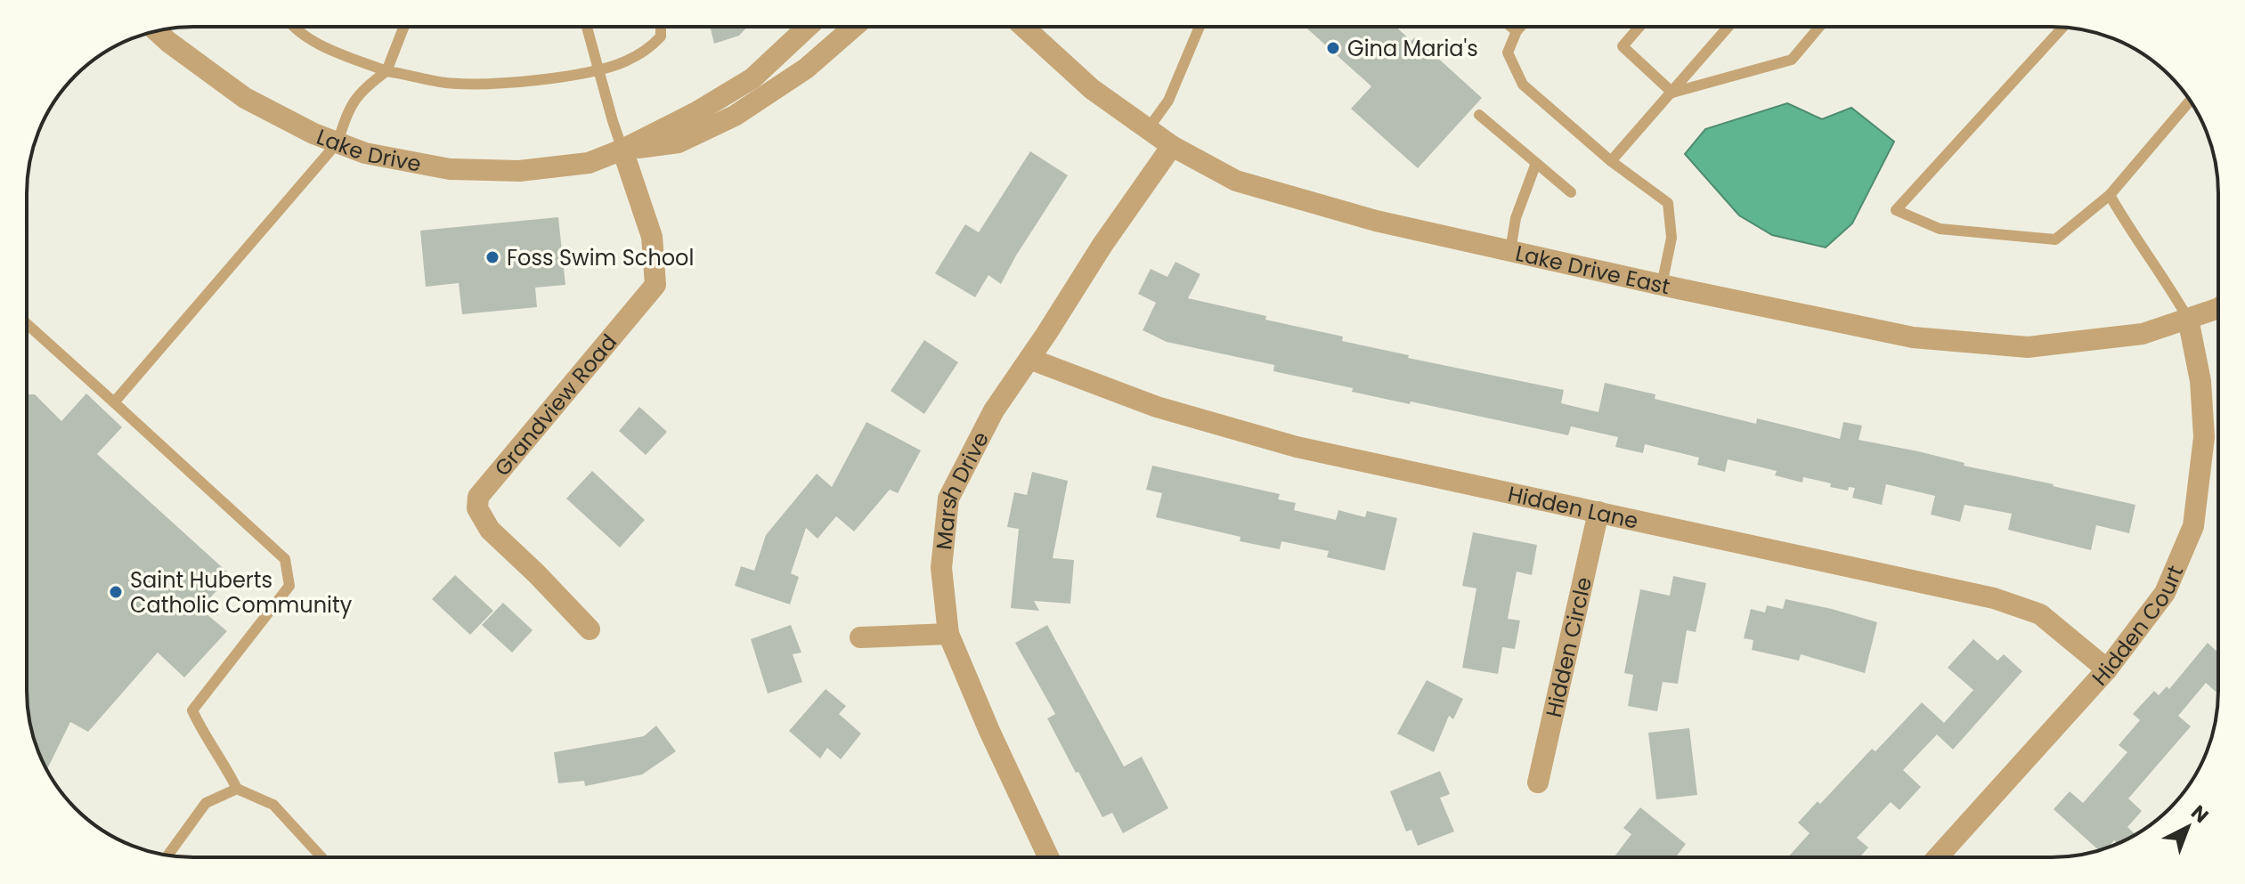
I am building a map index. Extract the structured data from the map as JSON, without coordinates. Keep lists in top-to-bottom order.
{
  "streets": {
    "street": [
      "Lake Drive",
      "Lake Drive East",
      "Grandview Road",
      "Marsh Drive",
      "Hidden Lane",
      "Hidden Court",
      "Hidden Circle"
    ]
  },
  "crossings": [
    ["Lake Drive", "Grandview Road"],
    ["Lake Drive East", "Marsh Drive"],
    ["Lake Drive East", "Hidden Court"],
    ["Marsh Drive", "Hidden Lane"],
    ["Hidden Lane", "Hidden Court"],
    ["Hidden Lane", "Hidden Circle"]
  ],
  "places": ["Gina Maria's", "Foss Swim School", "Saint Huberts Catholic Community"],
  "north": "top right"
}
